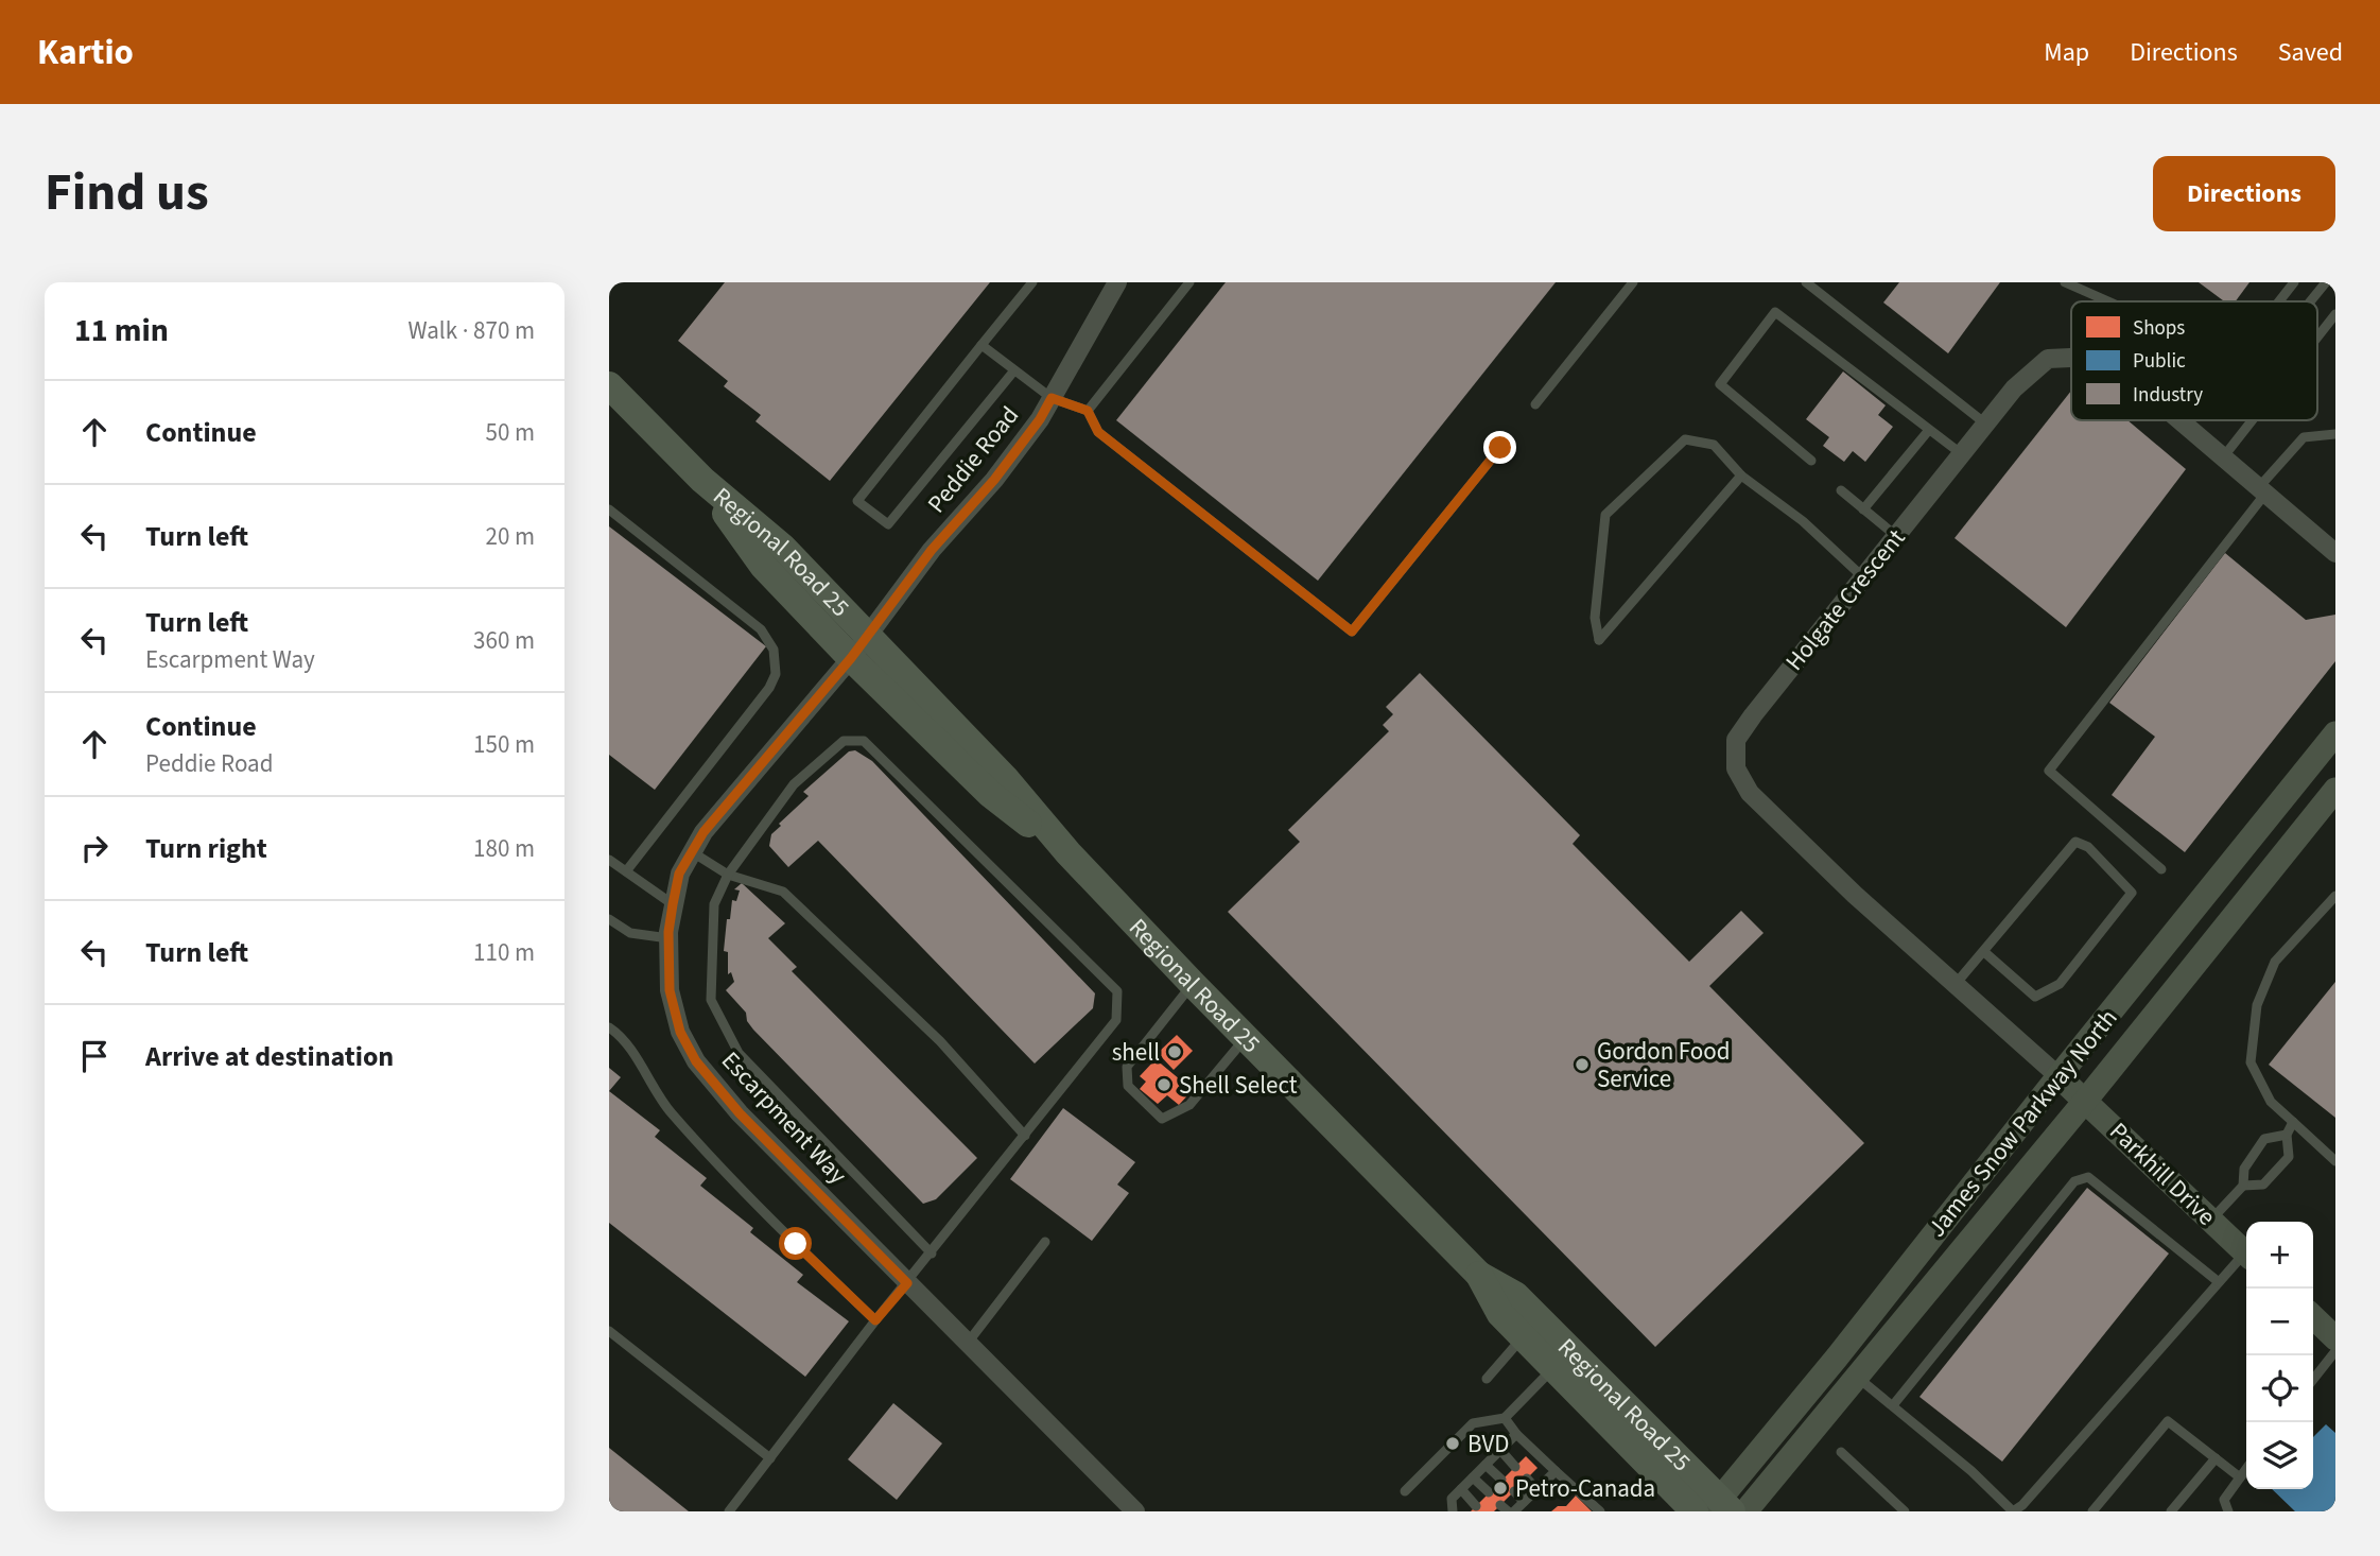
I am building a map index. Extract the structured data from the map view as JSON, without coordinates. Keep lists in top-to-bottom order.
{
  "streets": {
    "main road": ["Regional Road 25", "James Snow Parkway North", "Parkhill Drive"],
    "street": ["Peddie Road", "Holgate Crescent", "Escarpment Way"]
  },
  "crossings": [
    ["Peddie Road", "Regional Road 25"],
    ["Peddie Road", "Escarpment Way"],
    ["Regional Road 25", "Escarpment Way"],
    ["Regional Road 25", "James Snow Parkway North"],
    ["Holgate Crescent", "James Snow Parkway North"],
    ["Holgate Crescent", "Parkhill Drive"],
    ["James Snow Parkway North", "Parkhill Drive"]
  ],
  "places": [
    "shell",
    "Gordon Food Service",
    "Shell Select",
    "BVD",
    "Petro-Canada"
  ],
  "legend": ["Shops", "Public", "Industry"],
  "page": {
    "header": "Kartio",
    "nav": ["Map", "Directions", "Saved"],
    "title": "Find us",
    "buttons": "Directions",
    "heading": ["11 min", "Walk · 870 m"],
    "list": [
      ["Continue", "50 m"],
      ["Turn left", "20 m"],
      ["Turn left", "Escarpment Way", "360 m"],
      ["Continue", "Peddie Road", "150 m"],
      ["Turn right", "180 m"],
      ["Turn left", "110 m"],
      "Arrive at destination"
    ],
    "map_buttons": ["+", "−"]
  }
}
